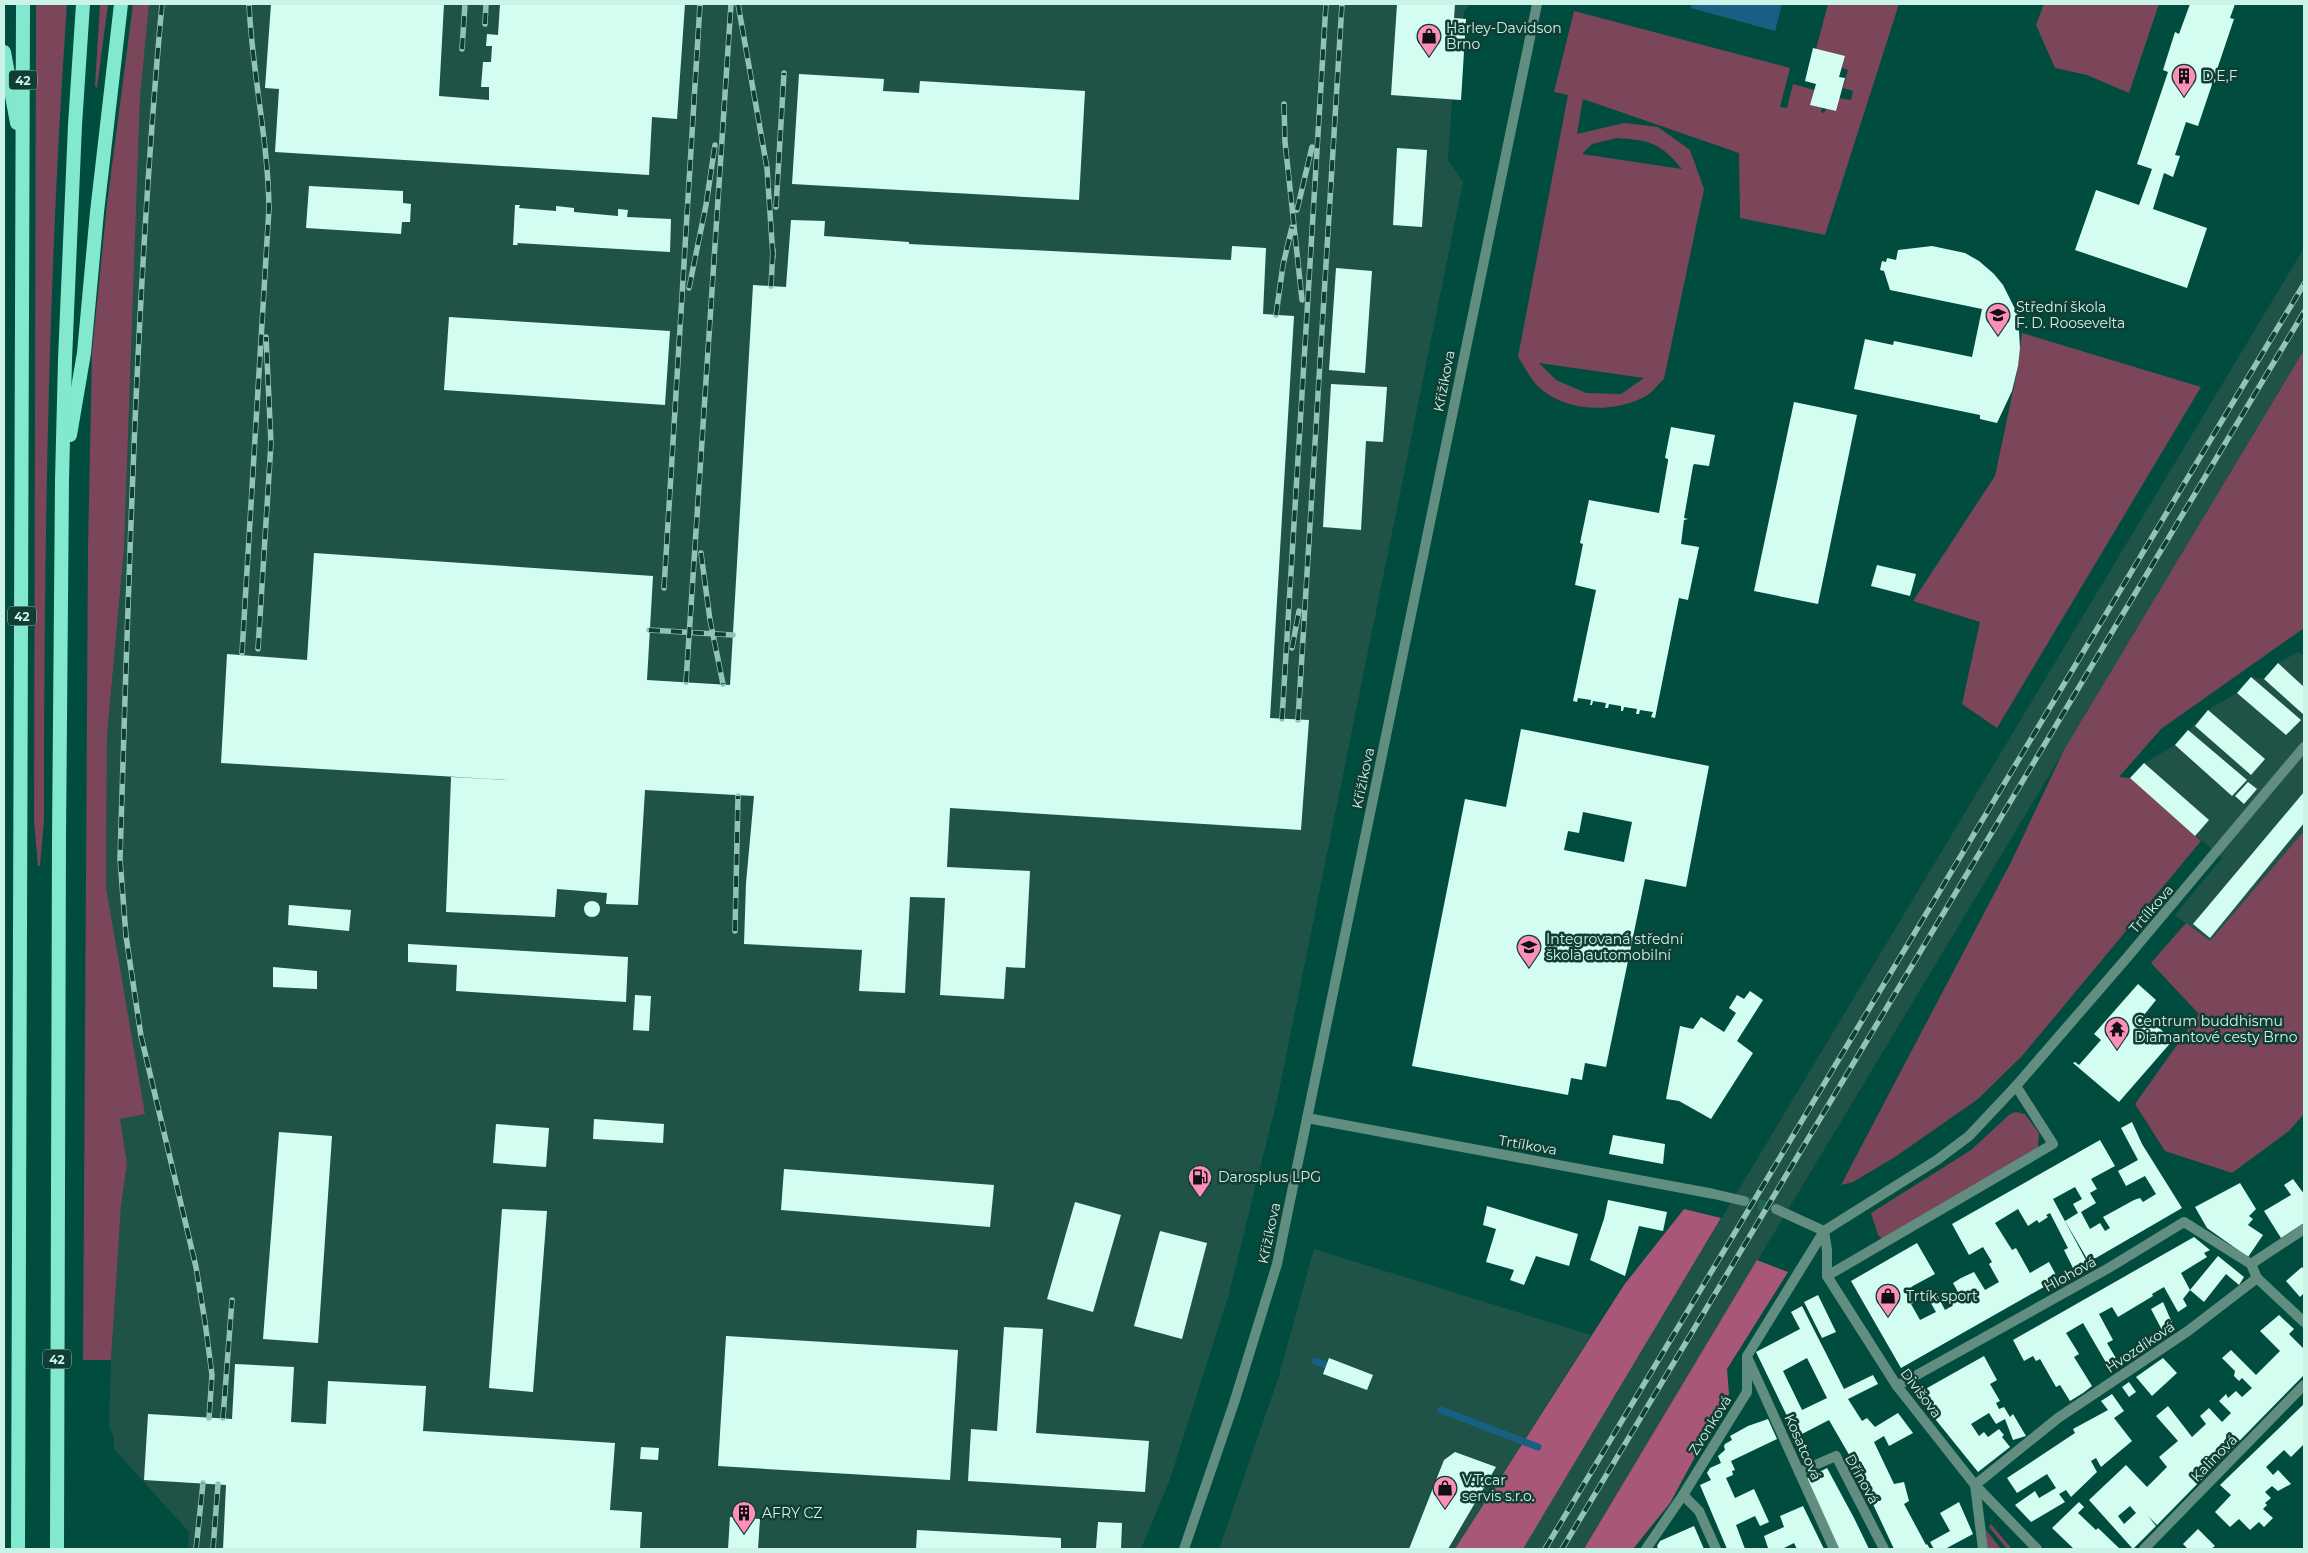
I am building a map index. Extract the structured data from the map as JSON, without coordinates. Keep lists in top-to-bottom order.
{
  "streets": {
    "highway": ["42"],
    "street": [
      "Křižíkova",
      "Trtílkova",
      "Hlohová",
      "Hvozdíková",
      "Divišova",
      "Zvonková",
      "Kosatcová",
      "Kalinová",
      "Dřínová"
    ]
  },
  "crossings": [
    ["Křižíkova", "Trtílkova"],
    ["Hlohová", "Divišova"],
    ["Hvozdíková", "Divišova"],
    ["Zvonková", "Kosatcová"],
    ["Kosatcová", "Dřínová"]
  ],
  "places": {
    "shop": ["Harley-Davidson Brno", "Trtík sport", "V.T.car servis s.r.o."],
    "building": ["D,E,F", "AFRY CZ"],
    "school or university": ["Střední škola F. D. Roosevelta", "Integrovaná střední škola automobilní"],
    "temple": ["Centrum buddhismu Diamantové cesty Brno"],
    "fuel station": ["Darosplus LPG"]
  }
}
